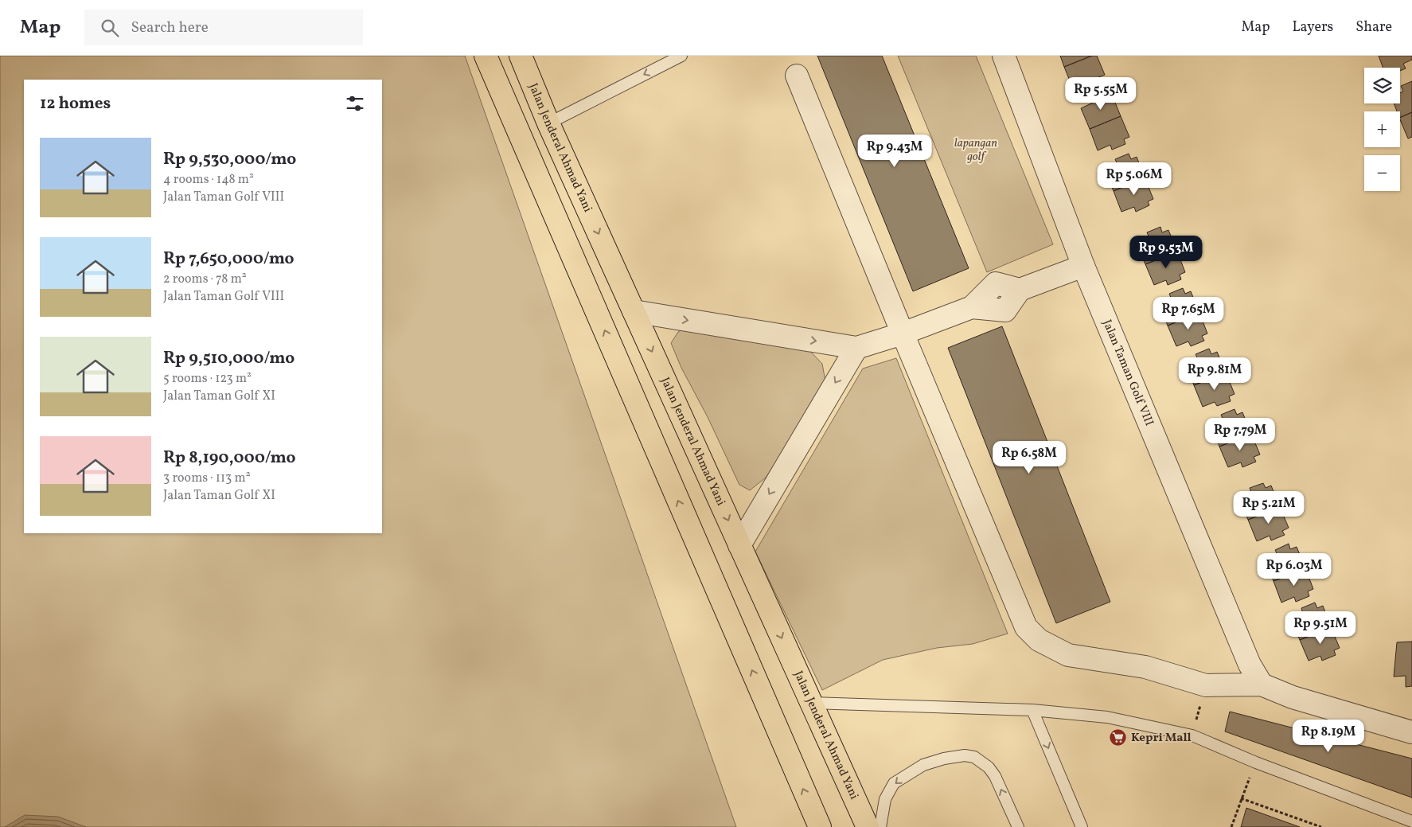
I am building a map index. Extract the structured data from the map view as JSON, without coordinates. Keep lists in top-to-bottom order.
{
  "streets": {
    "highway": ["Jalan Jenderal Ahmad Yani"],
    "street": ["Jalan Taman Golf VIII"]
  },
  "parks": ["lapangan golf"],
  "places": {
    "supermarket": ["Kepri Mall"]
  },
  "page": {
    "header": "Map",
    "search": "Search here",
    "nav": ["Map", "Layers", "Share"],
    "map_buttons": ["+", "−"],
    "price": [
      "Rp 5.55M",
      "Rp 9.43M",
      "Rp 5.06M",
      "Rp 9.53M",
      "Rp 7.65M",
      "Rp 9.81M",
      "Rp 7.79M",
      "Rp 6.58M",
      "Rp 5.21M",
      "Rp 6.03M",
      "Rp 9.51M",
      "Rp 8.19M"
    ],
    "heading": "12 homes",
    "list": [
      {
        "name": "Rp 9,530,000/mo",
        "note": "4 rooms · 148 m² · Jalan Taman Golf VIII"
      },
      {
        "name": "Rp 7,650,000/mo",
        "note": "2 rooms · 78 m² · Jalan Taman Golf VIII"
      },
      {
        "name": "Rp 9,510,000/mo",
        "note": "5 rooms · 123 m² · Jalan Taman Golf XI"
      },
      {
        "name": "Rp 8,190,000/mo",
        "note": "3 rooms · 113 m² · Jalan Taman Golf XI"
      }
    ]
  }
}
